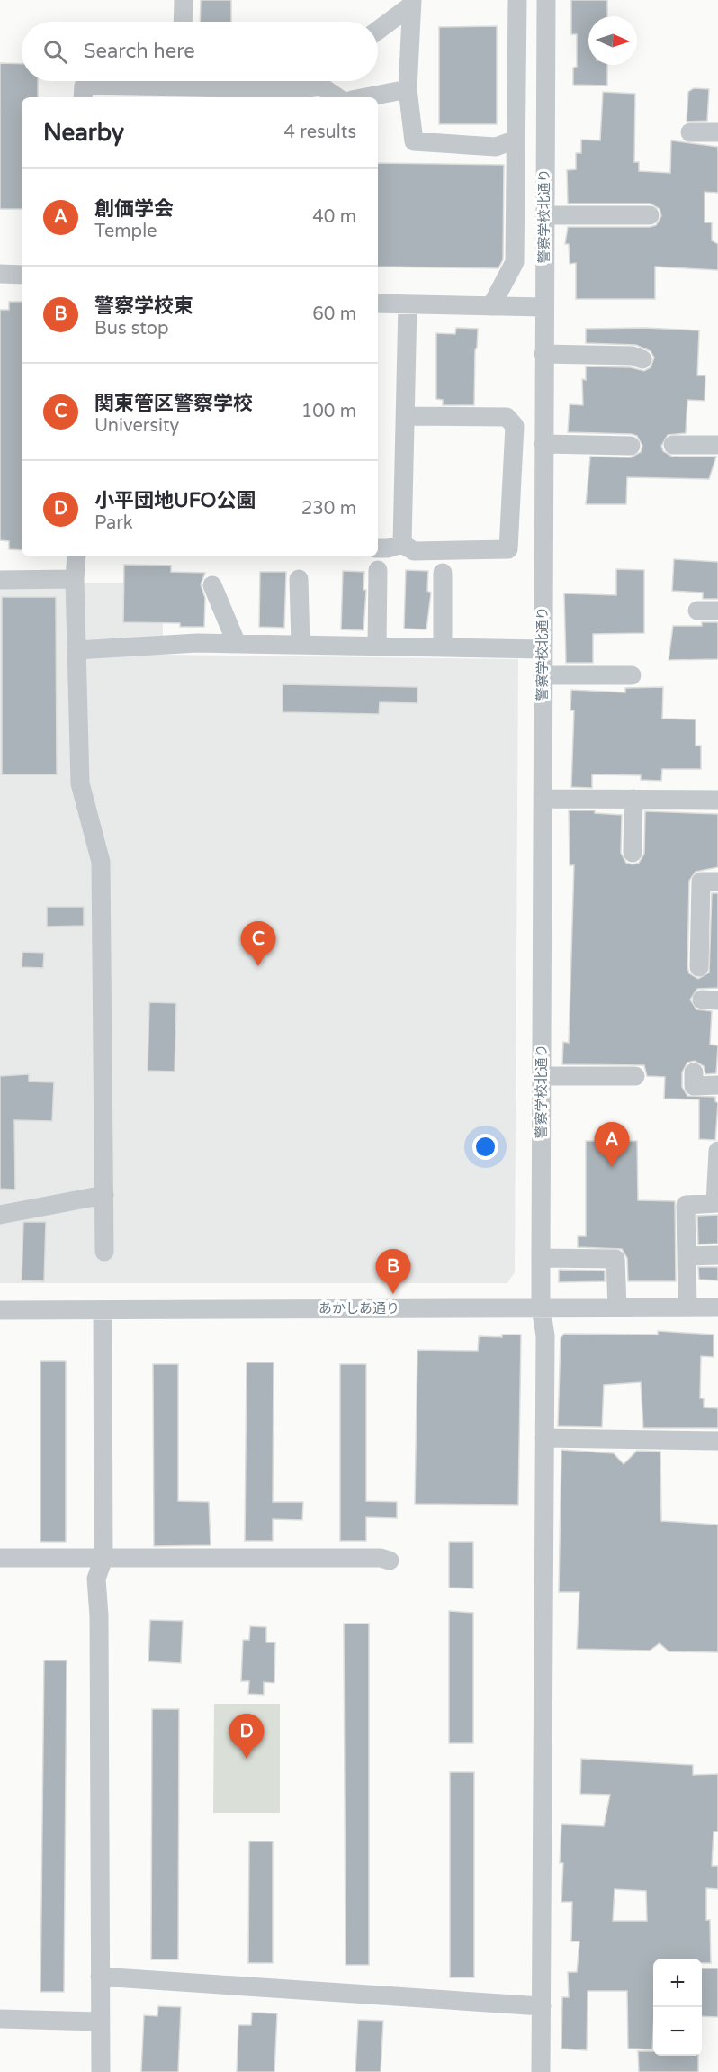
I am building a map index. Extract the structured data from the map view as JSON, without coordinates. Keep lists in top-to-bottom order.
{
  "streets": {
    "street": ["警察学校北通り", "あかしあ通り"]
  },
  "crossings": [
    ["警察学校北通り", "あかしあ通り"]
  ],
  "north": "right",
  "page": {
    "search": "Search here",
    "heading": ["Nearby", "4 results"],
    "list": [
      {
        "mark": "A",
        "name": "創価学会",
        "note": "Temple",
        "value": "40 m"
      },
      {
        "mark": "B",
        "name": "警察学校東",
        "note": "Bus stop",
        "value": "60 m"
      },
      {
        "mark": "C",
        "name": "関東管区警察学校",
        "note": "University",
        "value": "100 m"
      },
      {
        "mark": "D",
        "name": "小平団地UFO公園",
        "note": "Park",
        "value": "230 m"
      }
    ],
    "pins": [
      "C",
      "A",
      "B",
      "D"
    ],
    "map_buttons": ["+", "−"]
  }
}
